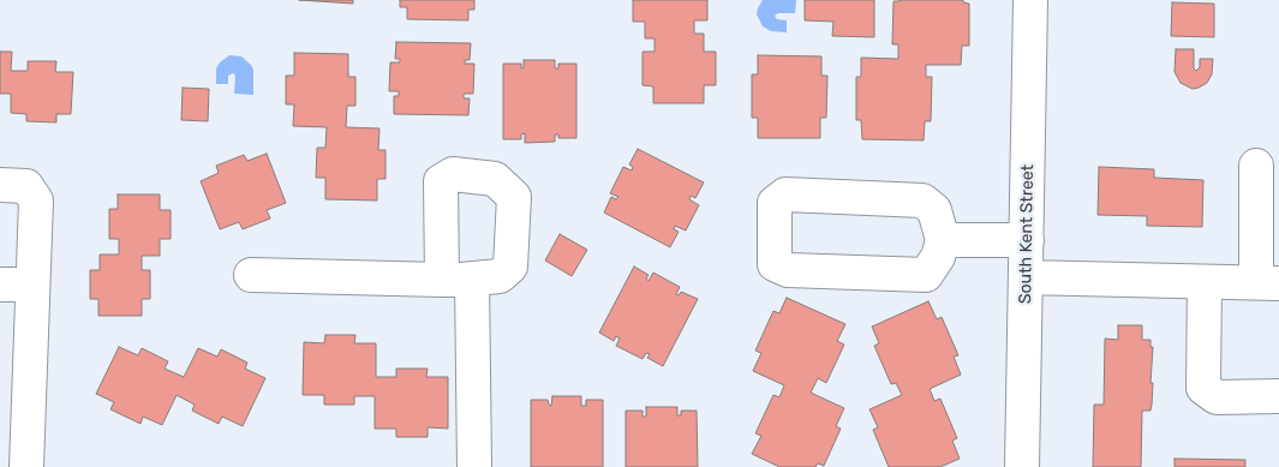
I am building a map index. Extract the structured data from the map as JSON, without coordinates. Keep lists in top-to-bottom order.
{
  "streets": {
    "street": ["South Kent Street"]
  }
}
